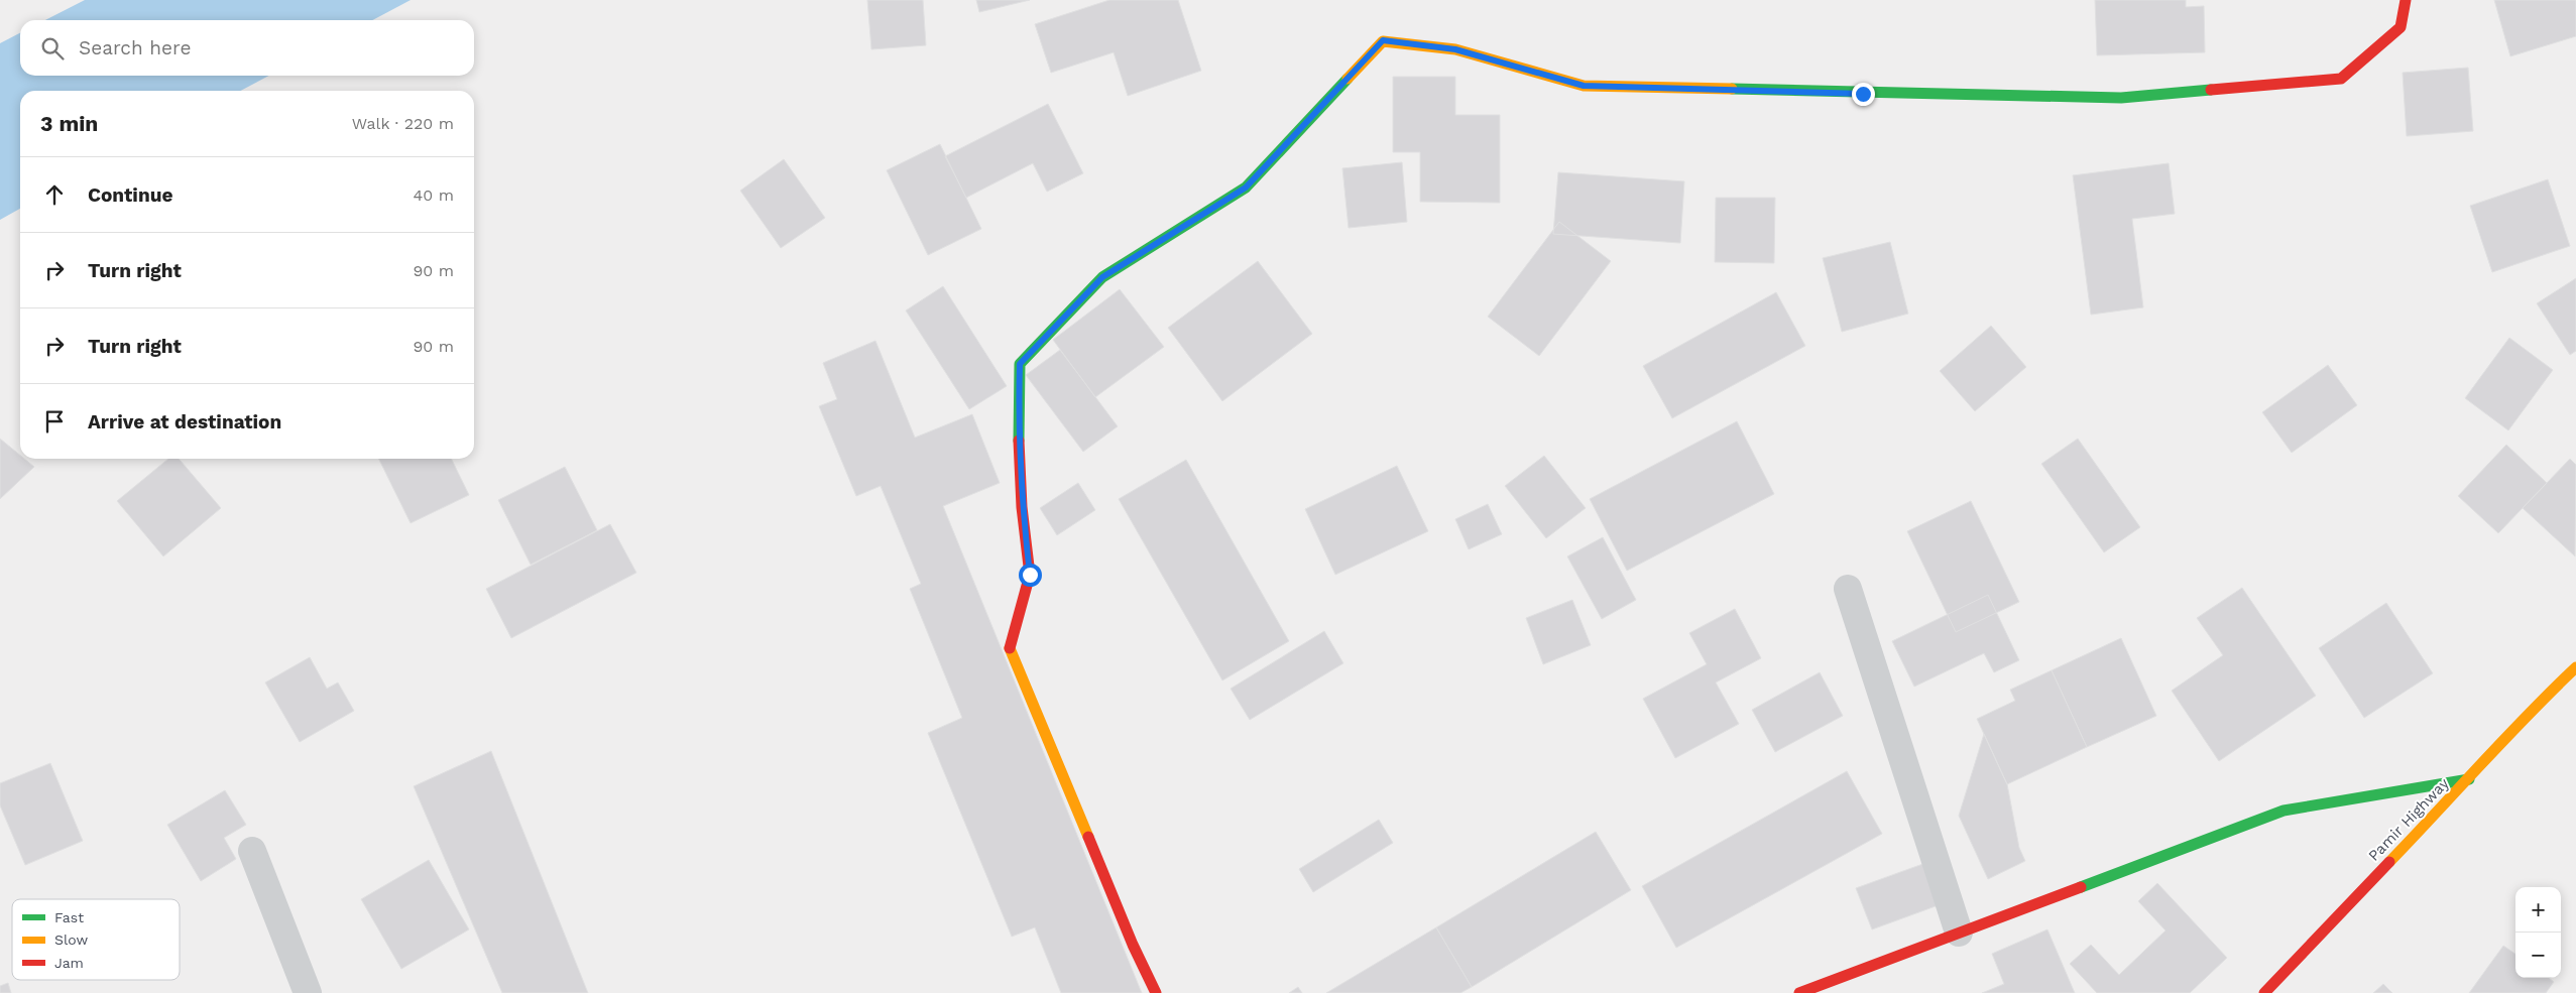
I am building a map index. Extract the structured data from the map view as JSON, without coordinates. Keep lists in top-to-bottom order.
{
  "streets": {
    "street": ["Pamir Highway"]
  },
  "legend": ["Fast", "Slow", "Jam"],
  "page": {
    "search": "Search here",
    "heading": ["3 min", "Walk · 220 m"],
    "list": [
      ["Continue", "40 m"],
      ["Turn right", "90 m"],
      ["Turn right", "90 m"],
      "Arrive at destination"
    ],
    "map_buttons": ["+", "−"]
  }
}
